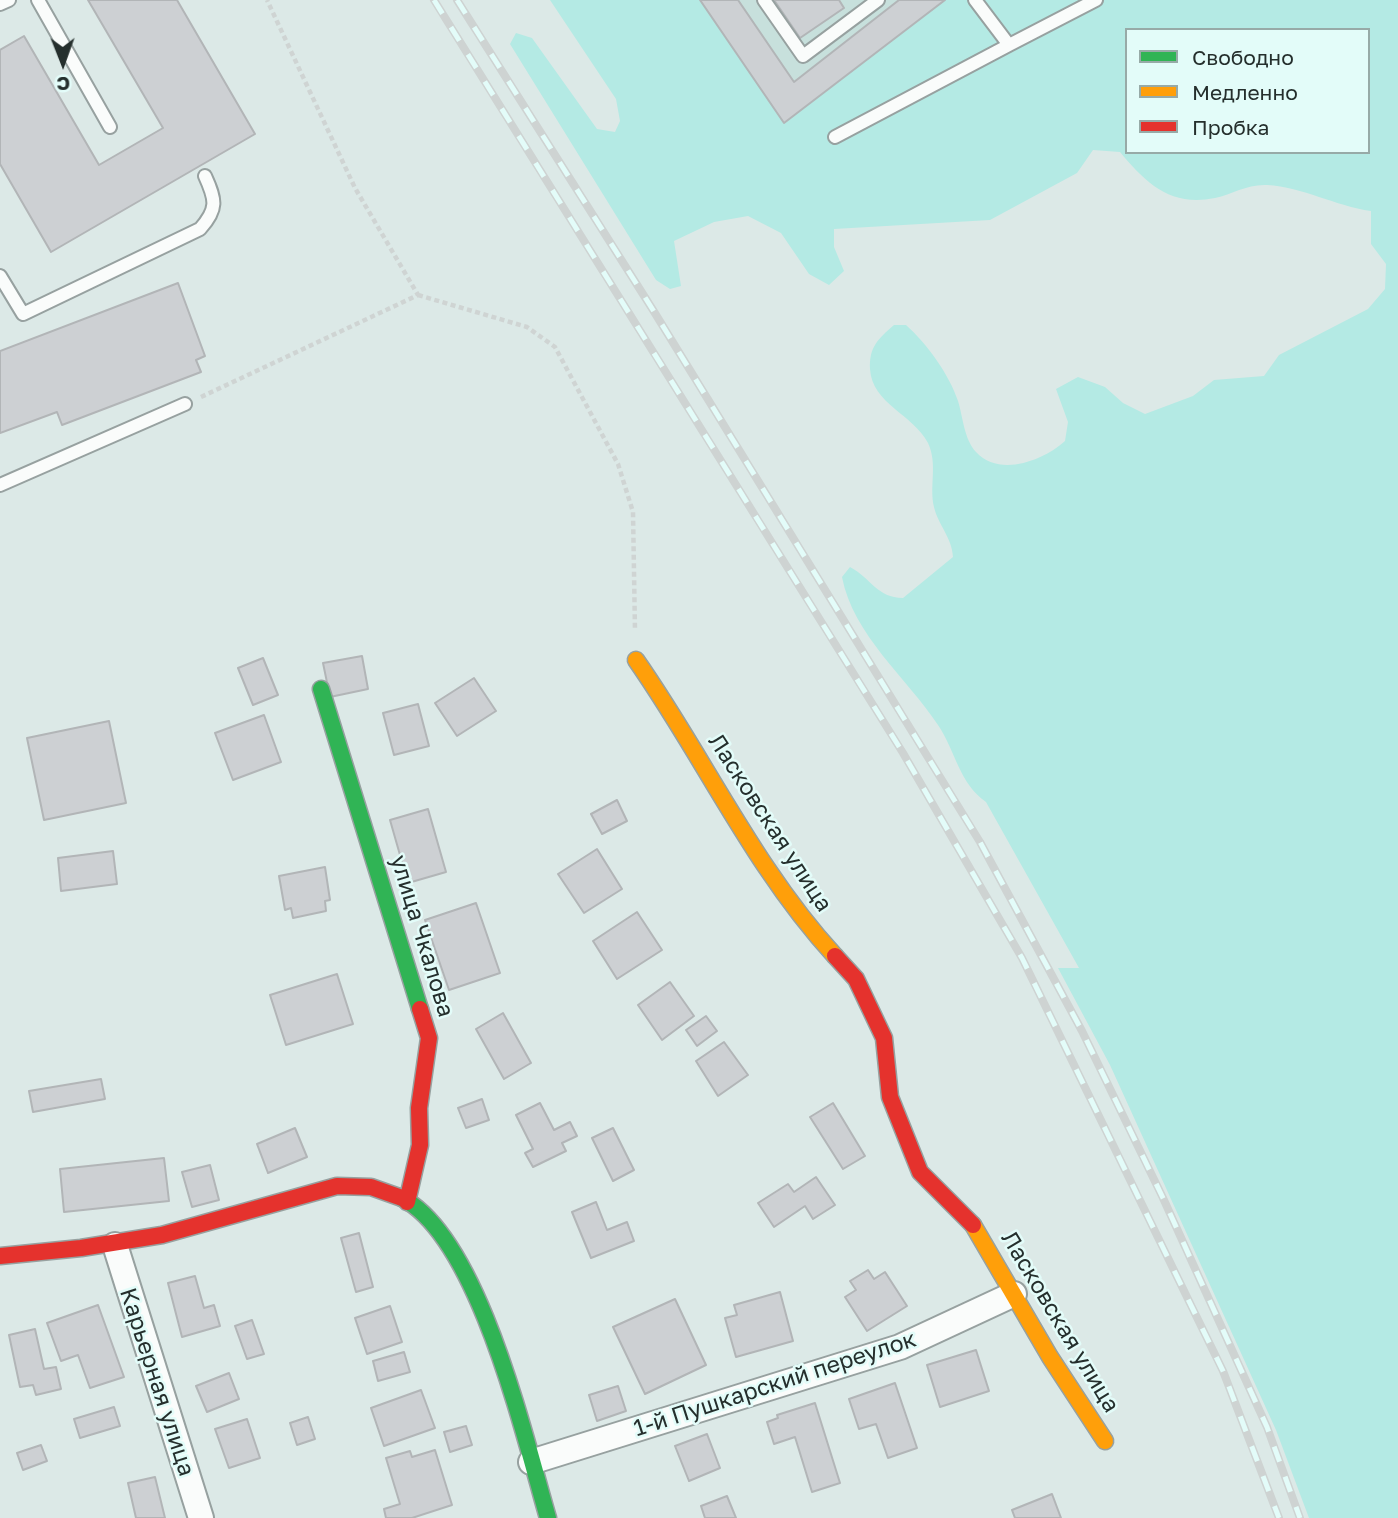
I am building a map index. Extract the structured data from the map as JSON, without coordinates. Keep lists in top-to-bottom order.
{
  "streets": {
    "street": [
      "Ласковская улица",
      "улица Чкалова",
      "Карьерная улица",
      "1-й Пушкарский переулок"
    ]
  },
  "crossings": [
    ["Ласковская улица", "1-й Пушкарский переулок"]
  ],
  "legend": ["Свободно", "Медленно", "Пробка"],
  "north": "bottom"
}
